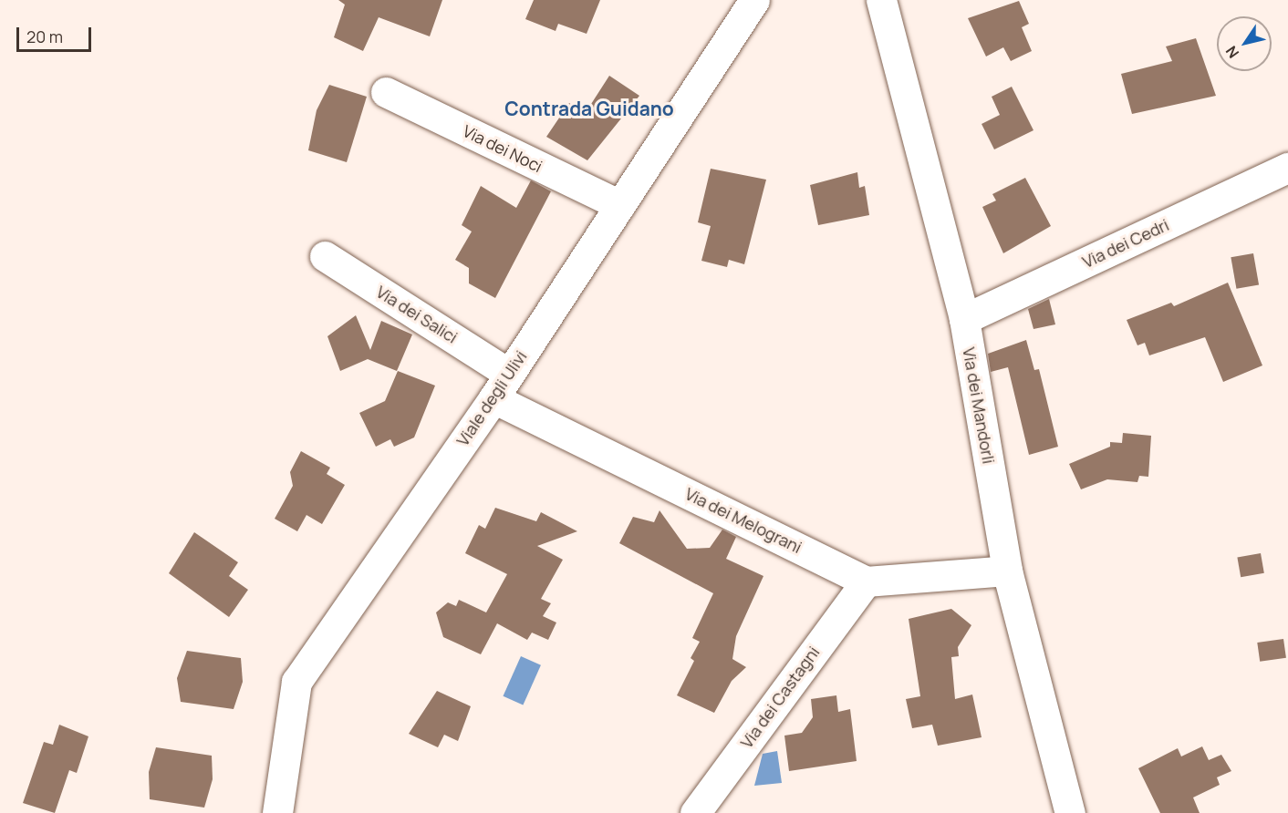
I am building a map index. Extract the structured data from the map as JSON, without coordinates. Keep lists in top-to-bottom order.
{
  "streets": {
    "street": [
      "Via dei Noci",
      "Via dei Cedri",
      "Via dei Salici",
      "Viale degli Ulivi",
      "Via dei Mandorli",
      "Via dei Melograni",
      "Via dei Castagni"
    ]
  },
  "crossings": [
    ["Via dei Noci", "Viale degli Ulivi"],
    ["Via dei Cedri", "Via dei Mandorli"],
    ["Via dei Salici", "Viale degli Ulivi"],
    ["Via dei Salici", "Via dei Melograni"],
    ["Viale degli Ulivi", "Via dei Melograni"],
    ["Via dei Melograni", "Via dei Castagni"]
  ],
  "districts": ["Contrada Guidano"],
  "scale_bar": "20 m",
  "north": "bottom left"
}
